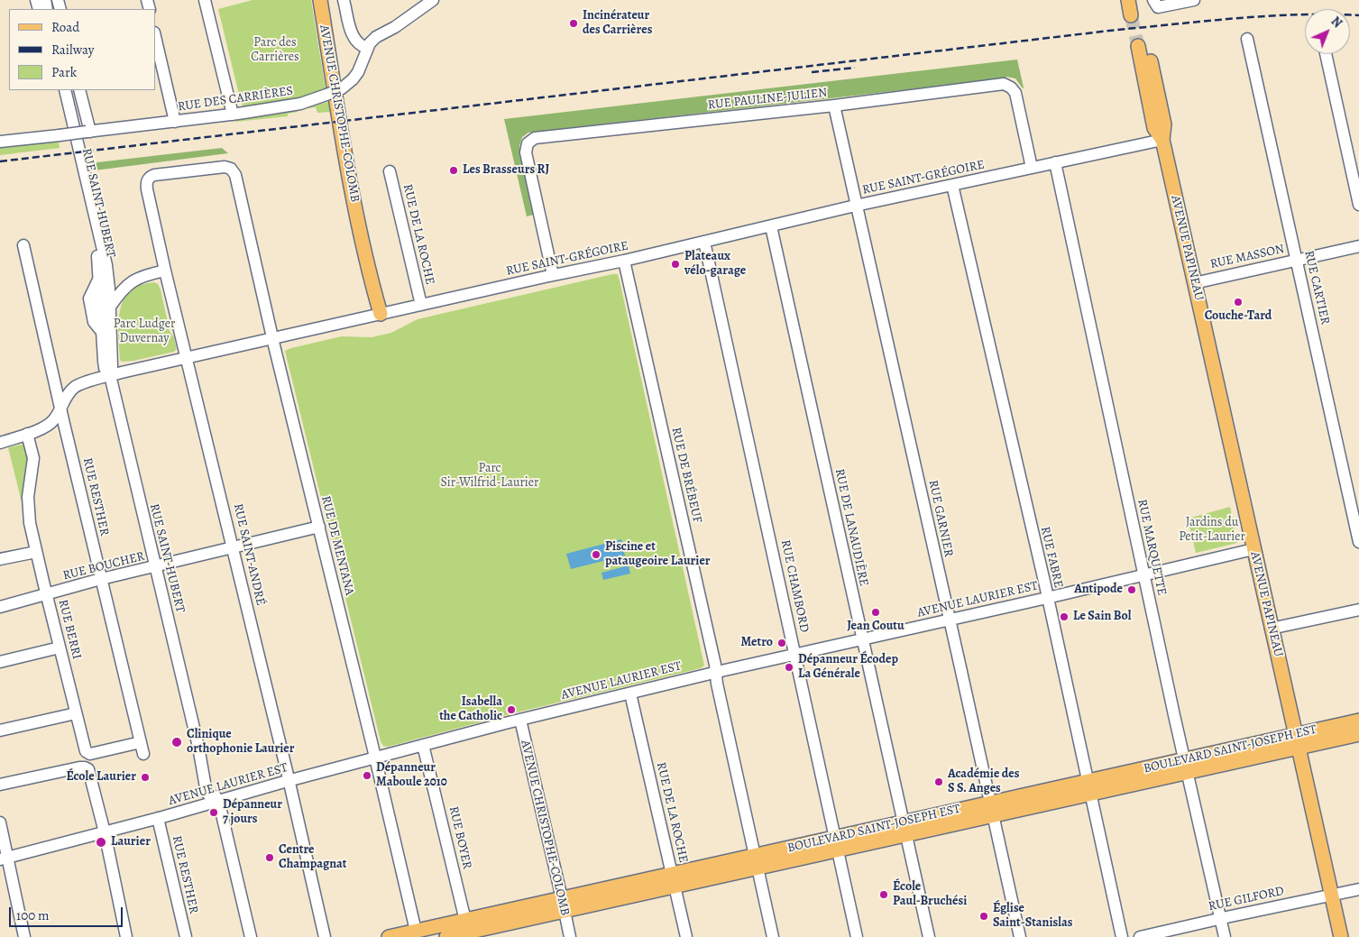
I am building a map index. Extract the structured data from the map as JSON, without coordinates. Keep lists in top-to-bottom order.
{
  "streets": {
    "main road": ["AVENUE CHRISTOPHE-COLOMB", "AVENUE PAPINEAU", "BOULEVARD SAINT-JOSEPH EST"],
    "street": [
      "RUE DES CARRIÈRES",
      "RUE PAULINE-JULIEN",
      "RUE SAINT-GRÉGOIRE",
      "RUE SAINT-HUBERT",
      "RUE DE LA ROCHE",
      "RUE MASSON",
      "RUE CARTIER",
      "RUE DE BRÉBEUF",
      "RUE RESTHER",
      "RUE GARNIER",
      "RUE DE LANAUDIÈRE",
      "RUE DE MENTANA",
      "RUE MARQUETTE",
      "RUE SAINT-ANDRÉ",
      "RUE FABRE",
      "RUE BOUCHER",
      "RUE CHAMBORD",
      "AVENUE LAURIER EST",
      "RUE BERRI",
      "RUE BOYER",
      "RUE GILFORD"
    ]
  },
  "crossings": [
    ["RUE DES CARRIÈRES", "AVENUE CHRISTOPHE-COLOMB"],
    ["RUE DES CARRIÈRES", "RUE SAINT-HUBERT"],
    ["RUE PAULINE-JULIEN", "RUE SAINT-GRÉGOIRE"],
    ["RUE PAULINE-JULIEN", "RUE GARNIER"],
    ["AVENUE CHRISTOPHE-COLOMB", "RUE SAINT-GRÉGOIRE"],
    ["AVENUE CHRISTOPHE-COLOMB", "AVENUE LAURIER EST"],
    ["AVENUE CHRISTOPHE-COLOMB", "BOULEVARD SAINT-JOSEPH EST"],
    ["RUE SAINT-GRÉGOIRE", "RUE SAINT-HUBERT"],
    ["RUE SAINT-GRÉGOIRE", "RUE DE LA ROCHE"],
    ["RUE SAINT-GRÉGOIRE", "AVENUE PAPINEAU"],
    ["RUE SAINT-GRÉGOIRE", "RUE DE BRÉBEUF"],
    ["RUE SAINT-GRÉGOIRE", "RUE RESTHER"],
    ["RUE SAINT-GRÉGOIRE", "RUE GARNIER"],
    ["RUE SAINT-GRÉGOIRE", "RUE DE LANAUDIÈRE"],
    ["RUE SAINT-GRÉGOIRE", "RUE DE MENTANA"],
    ["RUE SAINT-GRÉGOIRE", "RUE MARQUETTE"],
    ["RUE SAINT-GRÉGOIRE", "RUE SAINT-ANDRÉ"],
    ["RUE SAINT-GRÉGOIRE", "RUE FABRE"],
    ["RUE SAINT-GRÉGOIRE", "RUE CHAMBORD"],
    ["RUE SAINT-GRÉGOIRE", "RUE BERRI"],
    ["RUE SAINT-HUBERT", "RUE BOUCHER"],
    ["RUE SAINT-HUBERT", "AVENUE LAURIER EST"],
    ["RUE DE LA ROCHE", "AVENUE LAURIER EST"],
    ["RUE DE LA ROCHE", "BOULEVARD SAINT-JOSEPH EST"],
    ["AVENUE PAPINEAU", "RUE MASSON"],
    ["AVENUE PAPINEAU", "AVENUE LAURIER EST"],
    ["AVENUE PAPINEAU", "BOULEVARD SAINT-JOSEPH EST"],
    ["AVENUE PAPINEAU", "RUE GILFORD"],
    ["RUE MASSON", "RUE CARTIER"],
    ["RUE DE BRÉBEUF", "AVENUE LAURIER EST"],
    ["RUE DE BRÉBEUF", "BOULEVARD SAINT-JOSEPH EST"],
    ["RUE RESTHER", "RUE BOUCHER"],
    ["RUE RESTHER", "AVENUE LAURIER EST"],
    ["RUE RESTHER", "RUE BERRI"],
    ["RUE GARNIER", "AVENUE LAURIER EST"],
    ["RUE GARNIER", "BOULEVARD SAINT-JOSEPH EST"],
    ["RUE DE LANAUDIÈRE", "AVENUE LAURIER EST"],
    ["RUE DE LANAUDIÈRE", "BOULEVARD SAINT-JOSEPH EST"],
    ["RUE DE MENTANA", "RUE SAINT-ANDRÉ"],
    ["RUE DE MENTANA", "RUE BOUCHER"],
    ["RUE DE MENTANA", "AVENUE LAURIER EST"],
    ["RUE DE MENTANA", "BOULEVARD SAINT-JOSEPH EST"],
    ["RUE MARQUETTE", "AVENUE LAURIER EST"],
    ["RUE MARQUETTE", "BOULEVARD SAINT-JOSEPH EST"],
    ["RUE MARQUETTE", "RUE GILFORD"],
    ["RUE SAINT-ANDRÉ", "RUE BOUCHER"],
    ["RUE SAINT-ANDRÉ", "AVENUE LAURIER EST"],
    ["RUE FABRE", "AVENUE LAURIER EST"],
    ["RUE FABRE", "BOULEVARD SAINT-JOSEPH EST"],
    ["RUE BOUCHER", "RUE BERRI"],
    ["RUE CHAMBORD", "AVENUE LAURIER EST"],
    ["RUE CHAMBORD", "BOULEVARD SAINT-JOSEPH EST"],
    ["AVENUE LAURIER EST", "RUE BOYER"],
    ["BOULEVARD SAINT-JOSEPH EST", "RUE BOYER"]
  ],
  "parks": [
    "Parc des Carrières",
    "Parc Ludger Duvernay",
    "Parc Sir-Wilfrid-Laurier",
    "Jardins du Petit-Laurier"
  ],
  "places": [
    "Incinérateur des Carrières",
    "Les Brasseurs RJ",
    "Plateaux vélo-garage",
    "Couche-Tard",
    "Piscine et pataugeoire Laurier",
    "Antipode",
    "Jean Coutu",
    "Le Sain Bol",
    "Metro",
    "Dépanneur Écodep La Générale",
    "Isabella the Catholic",
    "Clinique orthophonie Laurier",
    "Dépanneur Maboule 2010",
    "École Laurier",
    "Académie des S S. Anges",
    "Dépanneur 7 jours",
    "Laurier",
    "Centre Champagnat",
    "École Paul-Bruchési",
    "Église Saint-Stanislas"
  ],
  "legend": ["Road", "Railway", "Park"],
  "scale_bar": "100 m",
  "north": "top right"
}
